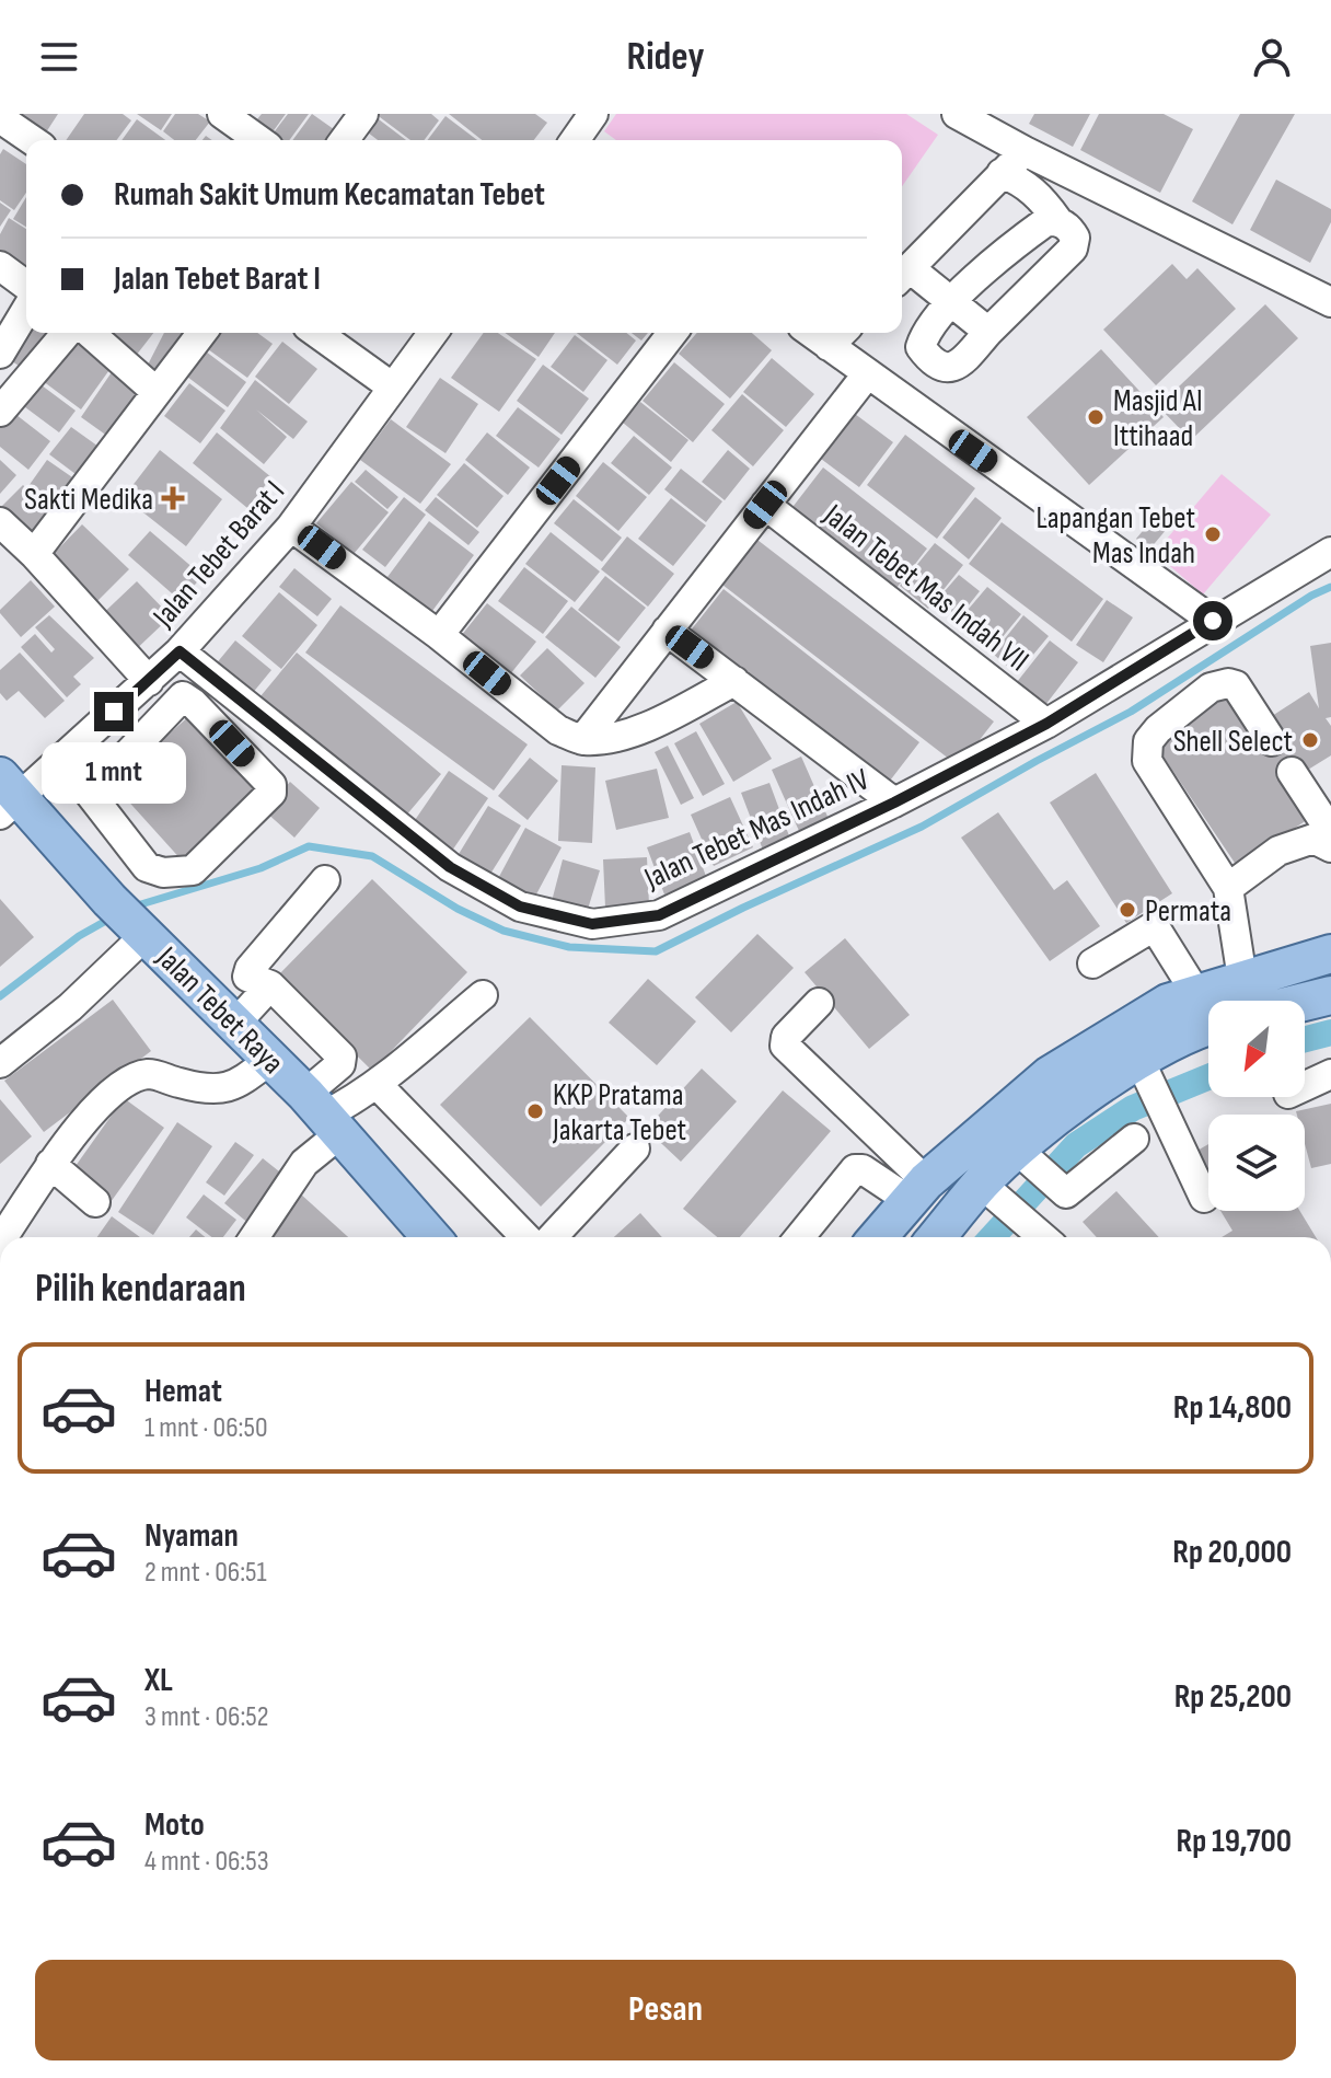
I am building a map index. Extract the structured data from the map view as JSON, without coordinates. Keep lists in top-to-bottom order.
{
  "streets": {
    "main road": ["Jalan Tebet Raya"],
    "street": ["Jalan Tebet Barat I", "Jalan Tebet Mas Indah VII", "Jalan Tebet Mas Indah IV"]
  },
  "crossings": [
    ["Jalan Tebet Barat I", "Jalan Tebet Mas Indah IV"],
    ["Jalan Tebet Barat I", "Jalan Tebet Raya"],
    ["Jalan Tebet Mas Indah VII", "Jalan Tebet Mas Indah IV"]
  ],
  "places": {
    "other": [
      "Masjid Al Ittihaad",
      "Lapangan Tebet Mas Indah",
      "Shell Select",
      "Permata",
      "KKP Pratama Jakarta Tebet"
    ],
    "health": ["Sakti Medika"]
  },
  "north": "bottom left",
  "page": {
    "header": "Ridey",
    "banner": ["Rumah Sakit Umum Kecamatan Tebet", "Jalan Tebet Barat I"],
    "bubble": "1 mnt",
    "heading": "Pilih kendaraan",
    "list": [
      {
        "name": "Hemat",
        "note": "1 mnt · 06:50",
        "value": "Rp 14,800"
      },
      {
        "name": "Nyaman",
        "note": "2 mnt · 06:51",
        "value": "Rp 20,000"
      },
      {
        "name": "XL",
        "note": "3 mnt · 06:52",
        "value": "Rp 25,200"
      },
      {
        "name": "Moto",
        "note": "4 mnt · 06:53",
        "value": "Rp 19,700"
      }
    ],
    "buttons": "Pesan"
  }
}
